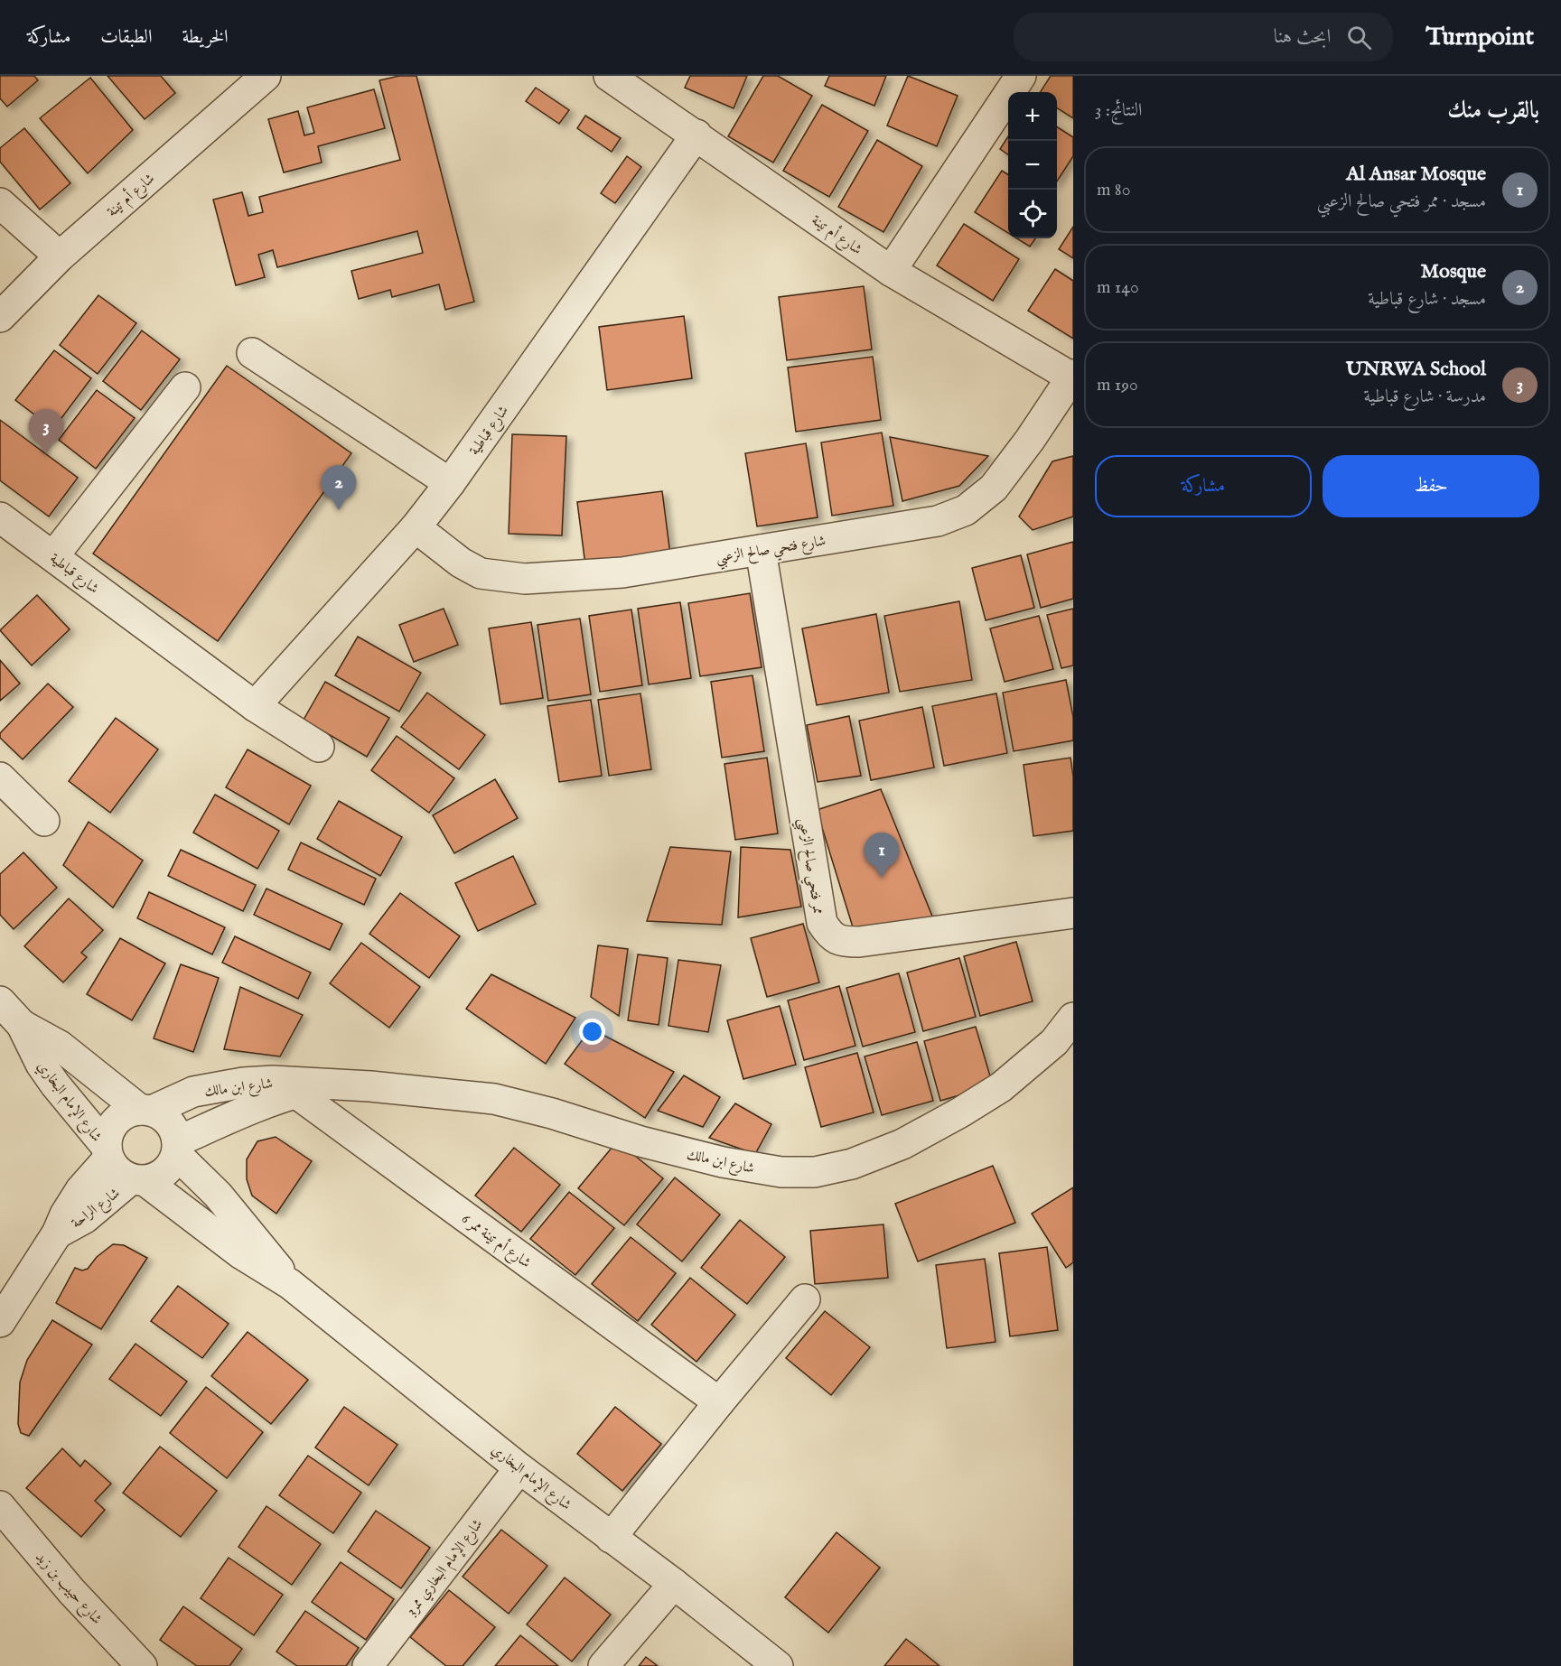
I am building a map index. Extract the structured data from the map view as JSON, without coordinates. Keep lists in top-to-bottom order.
{
  "streets": {
    "street": [
      "شارع أم تينة",
      "شارع قباطية",
      "شارع فتحي صالح الزعبي",
      "ممر فتحي صالح الزعبي",
      "شارع ابن مالك",
      "شارع الإمام البخاري",
      "شارع الراحة",
      "شارع أم تينة ممر 6",
      "شارع الإمام البخاري ممر3",
      "شارع حبيب بن زيد"
    ]
  },
  "crossings": [
    ["شارع أم تينة", "شارع قباطية"],
    ["شارع أم تينة", "شارع فتحي صالح الزعبي"],
    ["شارع قباطية", "شارع فتحي صالح الزعبي"],
    ["شارع فتحي صالح الزعبي", "ممر فتحي صالح الزعبي"],
    ["شارع ابن مالك", "شارع الإمام البخاري"],
    ["شارع ابن مالك", "شارع الراحة"],
    ["شارع ابن مالك", "شارع أم تينة ممر 6"],
    ["شارع الإمام البخاري", "شارع الراحة"],
    ["شارع الإمام البخاري", "شارع الإمام البخاري ممر3"]
  ],
  "page": {
    "header": "Turnpoint",
    "search": "ابحث هنا",
    "nav": ["الخريطة", "الطبقات", "مشاركة"],
    "heading": ["بالقرب منك", "النتائج: 3"],
    "map_buttons": ["+", "−"],
    "list": [
      {
        "mark": "1",
        "name": "Al Ansar Mosque",
        "note": "مسجد · ممر فتحي صالح الزعبي",
        "value": "80 m"
      },
      {
        "mark": "2",
        "name": "Mosque",
        "note": "مسجد · شارع قباطية",
        "value": "140 m"
      },
      {
        "mark": "3",
        "name": "UNRWA School",
        "note": "مدرسة · شارع قباطية",
        "value": "190 m"
      }
    ],
    "pins": ["3", "2", "1"],
    "buttons": ["حفظ", "مشاركة"]
  }
}
